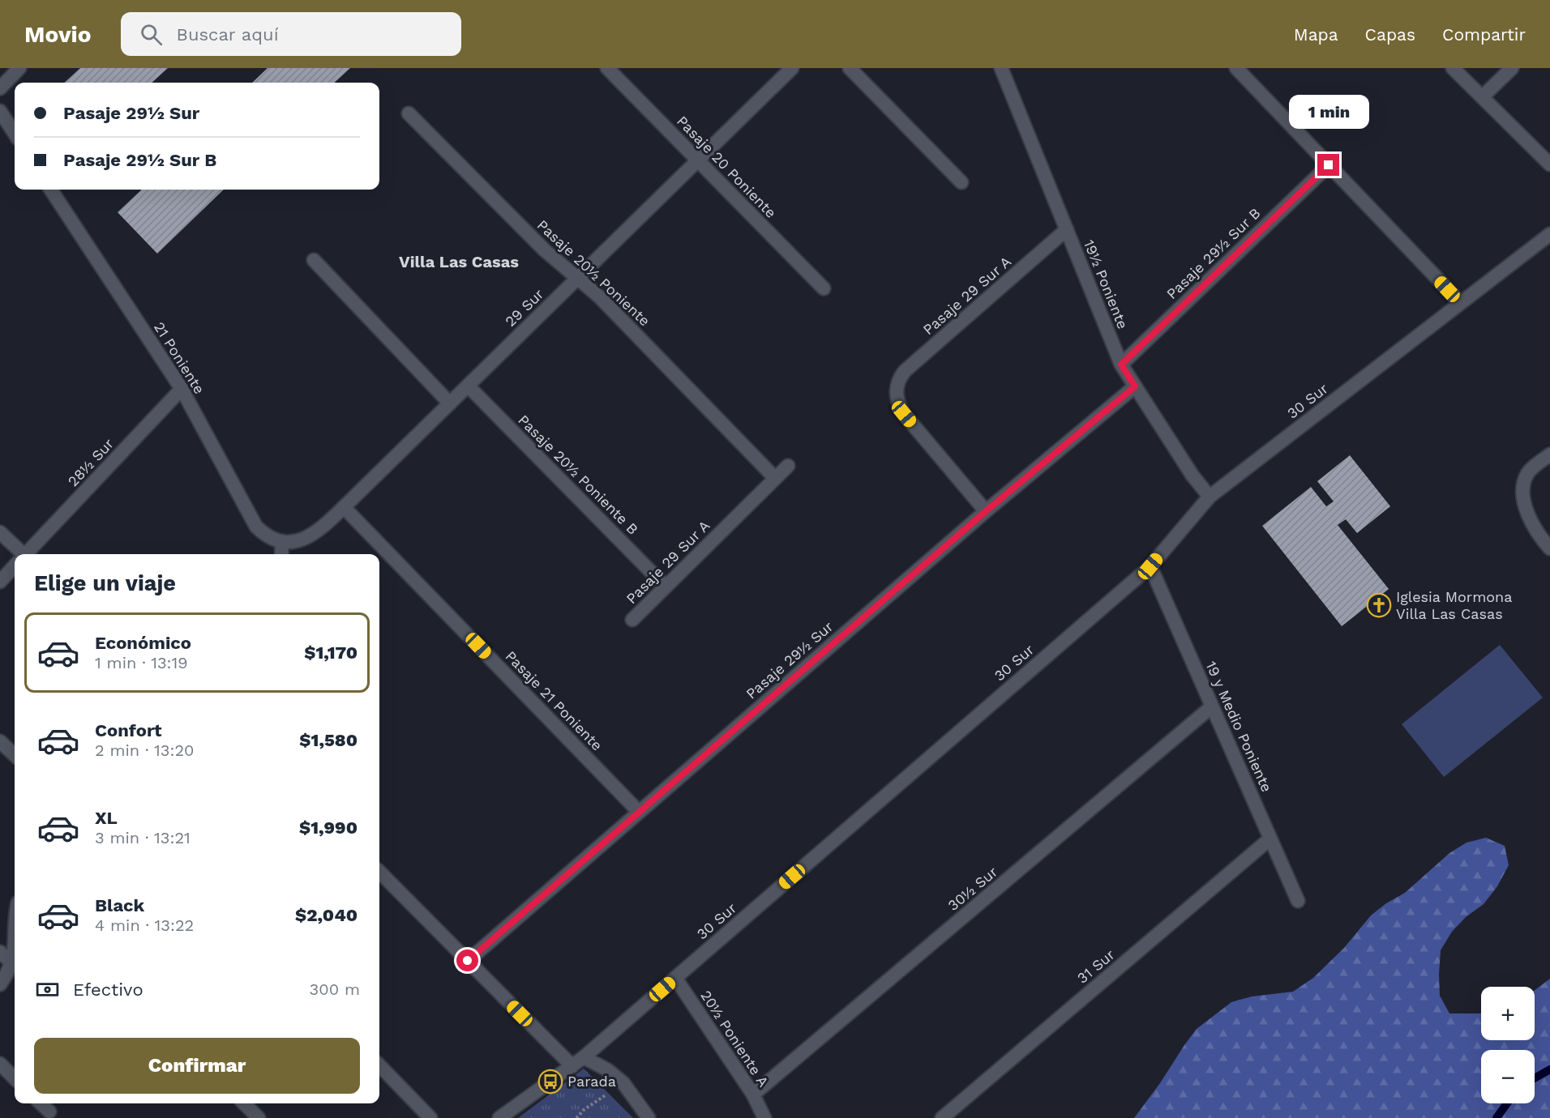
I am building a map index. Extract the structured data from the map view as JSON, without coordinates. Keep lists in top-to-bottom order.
{
  "streets": {
    "street": [
      "Pasaje 20 Poniente",
      "Pasaje 29½ Sur B",
      "Pasaje 20½ Poniente",
      "19½ Poniente",
      "Pasaje 29 Sur A",
      "29 Sur",
      "21 Poniente",
      "30 Sur",
      "28½ Sur",
      "Pasaje 20½ Poniente B",
      "Pasaje 29½ Sur",
      "Pasaje 21 Poniente",
      "19 y Medio Poniente",
      "30½ Sur",
      "31 Sur",
      "20½ Poniente A"
    ]
  },
  "crossings": [
    ["Pasaje 20 Poniente", "29 Sur"],
    ["Pasaje 29½ Sur B", "19½ Poniente"],
    ["Pasaje 20½ Poniente", "Pasaje 29 Sur A"],
    ["Pasaje 20½ Poniente", "29 Sur"],
    ["19½ Poniente", "Pasaje 29 Sur A"],
    ["19½ Poniente", "30 Sur"],
    ["19½ Poniente", "Pasaje 29½ Sur"],
    ["Pasaje 29 Sur A", "Pasaje 20½ Poniente B"],
    ["Pasaje 29 Sur A", "Pasaje 29½ Sur"],
    ["29 Sur", "21 Poniente"],
    ["29 Sur", "Pasaje 20½ Poniente B"],
    ["29 Sur", "Pasaje 21 Poniente"],
    ["21 Poniente", "28½ Sur"],
    ["30 Sur", "19 y Medio Poniente"],
    ["30 Sur", "20½ Poniente A"],
    ["Pasaje 29½ Sur", "Pasaje 21 Poniente"],
    ["19 y Medio Poniente", "30½ Sur"],
    ["19 y Medio Poniente", "31 Sur"],
    ["30½ Sur", "20½ Poniente A"]
  ],
  "districts": ["Villa Las Casas"],
  "places": {
    "church": ["Iglesia Mormona Villa Las Casas"],
    "bus stop": ["Parada"]
  },
  "page": {
    "header": "Movio",
    "search": "Buscar aquí",
    "nav": ["Mapa", "Capas", "Compartir"],
    "banner": ["Pasaje 29½ Sur", "Pasaje 29½ Sur B"],
    "bubble": "1 min",
    "heading": "Elige un viaje",
    "list": [
      {
        "name": "Económico",
        "note": "1 min · 13:19",
        "value": "$1,170"
      },
      {
        "name": "Confort",
        "note": "2 min · 13:20",
        "value": "$1,580"
      },
      {
        "name": "XL",
        "note": "3 min · 13:21",
        "value": "$1,990"
      },
      {
        "name": "Black",
        "note": "4 min · 13:22",
        "value": "$2,040"
      }
    ],
    "pay": ["Efectivo", "300 m"],
    "map_buttons": ["+", "−"],
    "buttons": "Confirmar"
  }
}
